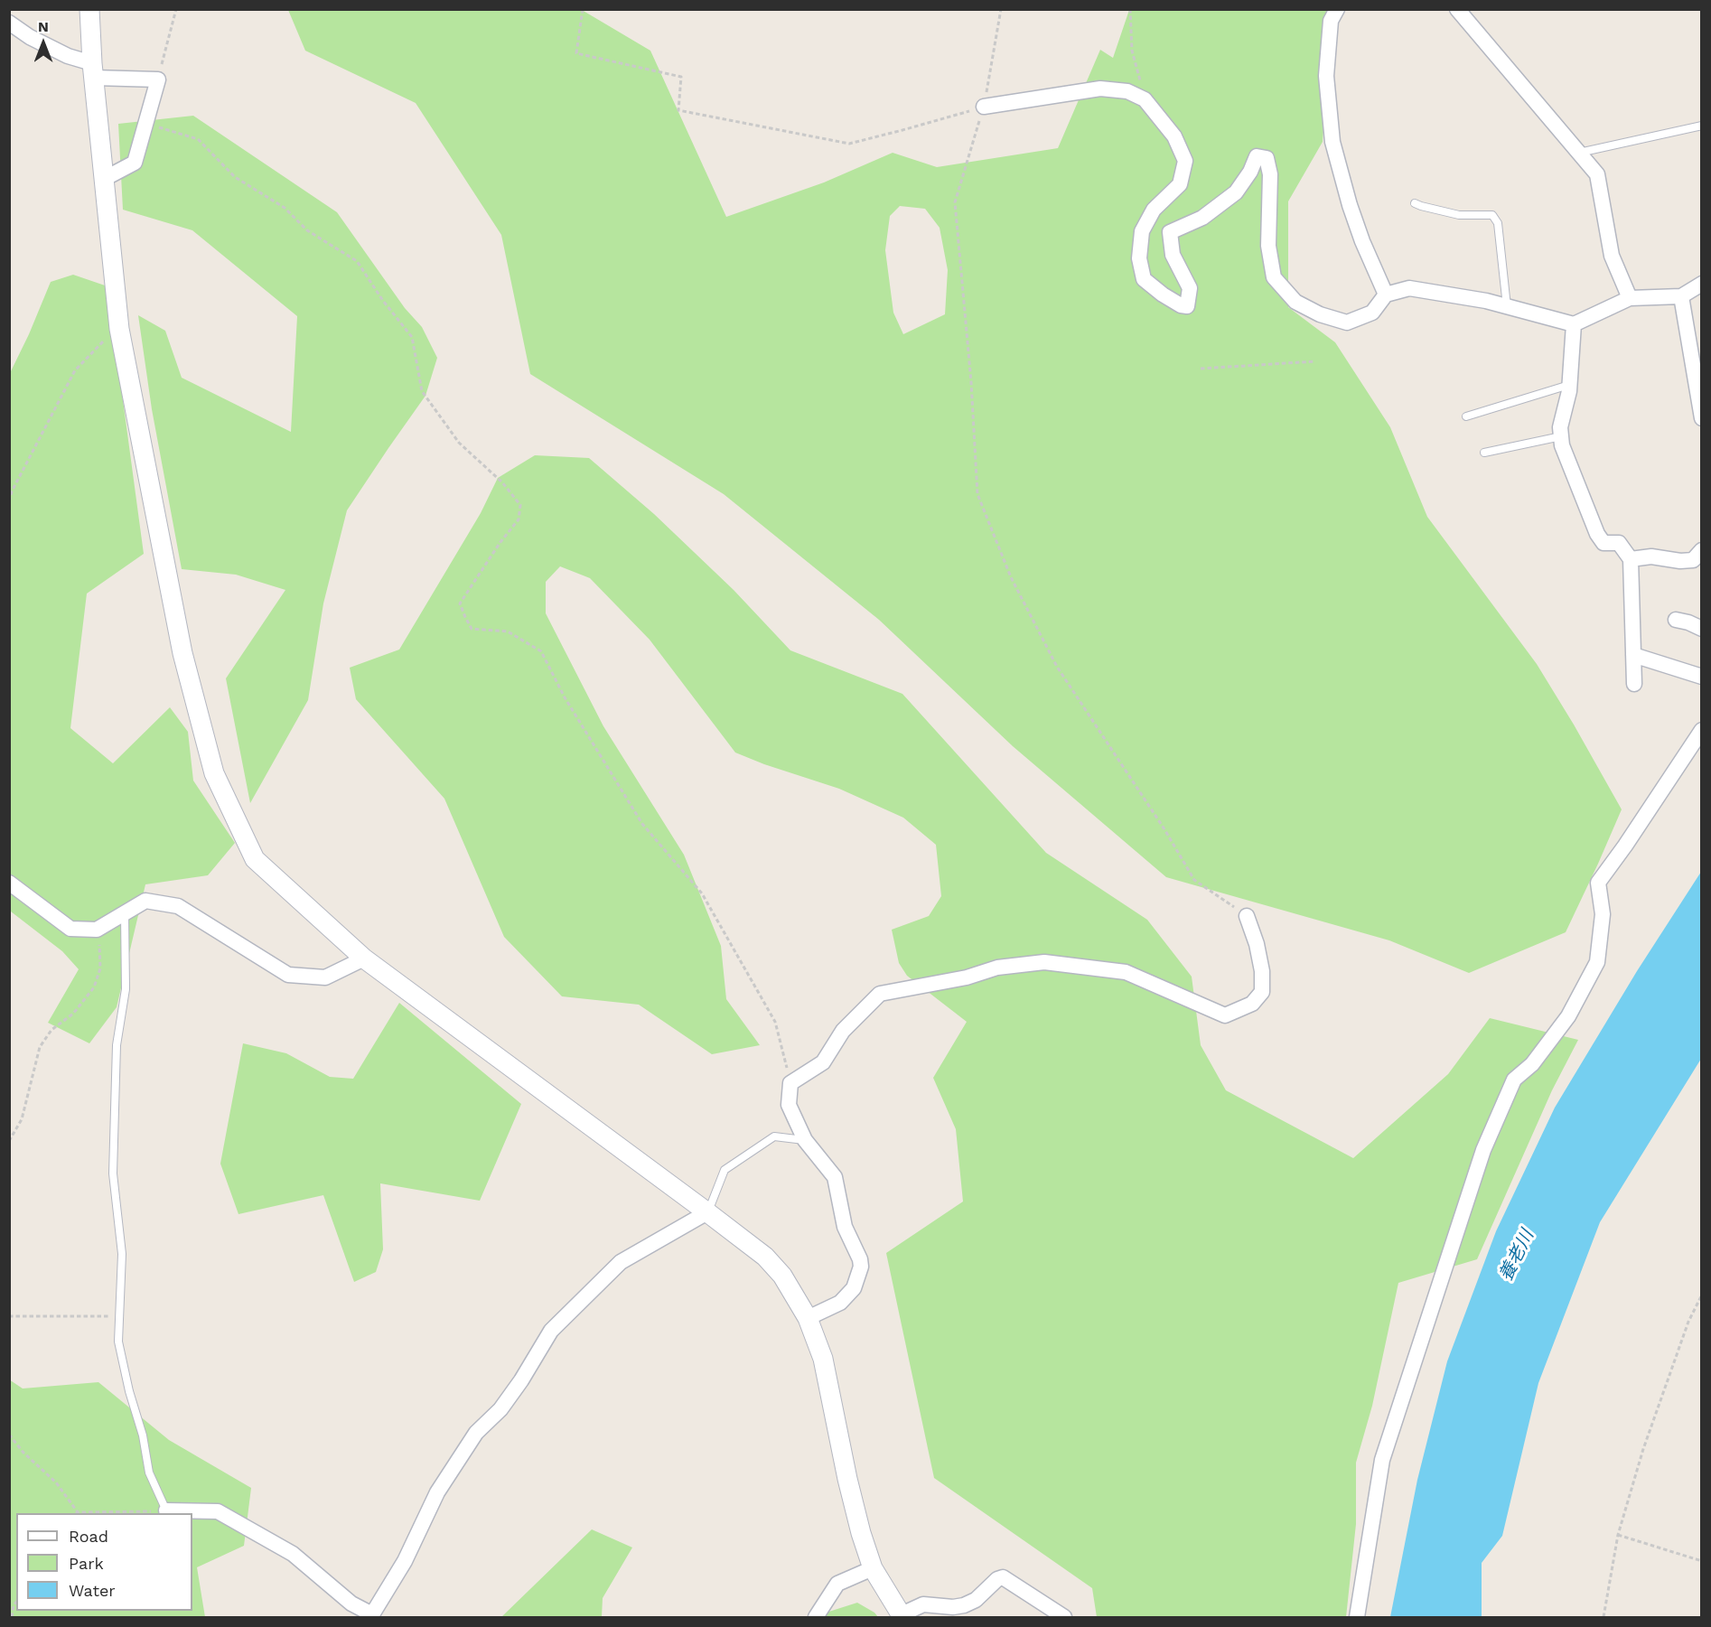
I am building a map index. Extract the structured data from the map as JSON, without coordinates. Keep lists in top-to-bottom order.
{
  "water": ["養老川"],
  "legend": ["Road", "Park", "Water"],
  "north": "top"
}
